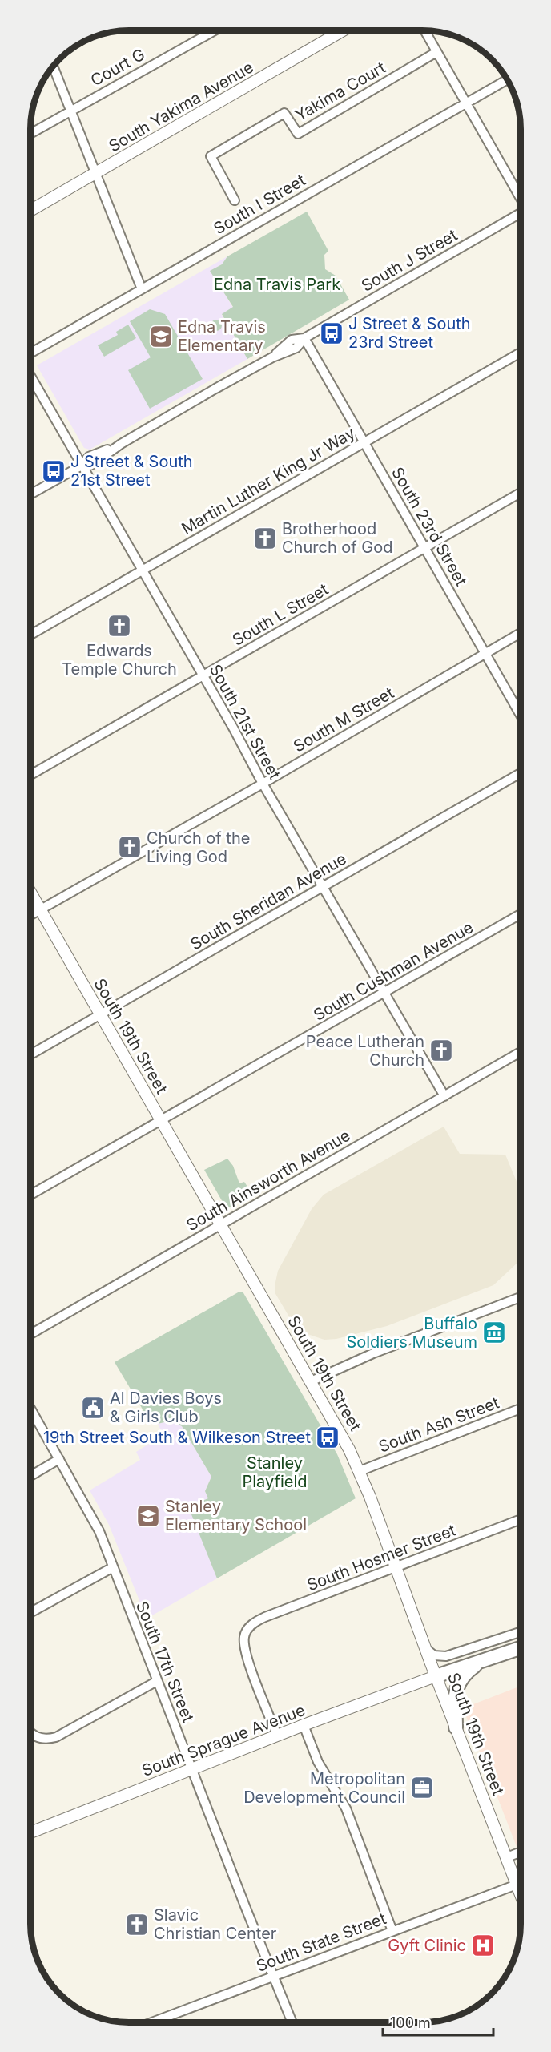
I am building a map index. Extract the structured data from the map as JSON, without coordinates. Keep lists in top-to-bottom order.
{
  "streets": {
    "main road": ["South Yakima Avenue", "South 19th Street", "South Sprague Avenue"],
    "street": [
      "Court G",
      "Yakima Court",
      "South I Street",
      "South J Street",
      "Martin Luther King Jr Way",
      "South 23rd Street",
      "South L Street",
      "South M Street",
      "South 21st Street",
      "South Sheridan Avenue",
      "South Cushman Avenue",
      "South Ainsworth Avenue",
      "South Ash Street",
      "South Hosmer Street",
      "South 17th Street",
      "South State Street"
    ]
  },
  "crossings": [
    ["South J Street", "South 23rd Street"],
    ["South J Street", "South 21st Street"],
    ["Martin Luther King Jr Way", "South 23rd Street"],
    ["Martin Luther King Jr Way", "South 21st Street"],
    ["South 23rd Street", "South L Street"],
    ["South 23rd Street", "South M Street"],
    ["South L Street", "South 21st Street"],
    ["South M Street", "South 21st Street"],
    ["South M Street", "South 19th Street"],
    ["South 21st Street", "South Sheridan Avenue"],
    ["South 21st Street", "South Cushman Avenue"],
    ["South 21st Street", "South Ainsworth Avenue"],
    ["South Sheridan Avenue", "South 19th Street"],
    ["South Cushman Avenue", "South 19th Street"],
    ["South 19th Street", "South Ainsworth Avenue"],
    ["South 19th Street", "South Ash Street"],
    ["South 19th Street", "South Hosmer Street"],
    ["South 19th Street", "South Sprague Avenue"],
    ["South 19th Street", "South State Street"],
    ["South Hosmer Street", "South Sprague Avenue"],
    ["South 17th Street", "South Sprague Avenue"],
    ["South 17th Street", "South State Street"]
  ],
  "parks": ["Edna Travis Park", "Stanley Playfield"],
  "places": {
    "bus stop": ["J Street & South 23rd Street", "J Street & South 21st Street", "19th Street South & Wilkeson Street"],
    "school or university": ["Edna Travis Elementary", "Stanley Elementary School"],
    "church": [
      "Brotherhood Church of God",
      "Edwards Temple Church",
      "Church of the Living God",
      "Peace Lutheran Church",
      "Slavic Christian Center"
    ],
    "museum": ["Buffalo Soldiers Museum"],
    "public building": ["Al Davies Boys & Girls Club"],
    "office": ["Metropolitan Development Council"],
    "hospital": ["Gyft Clinic"]
  },
  "scale_bar": "100 m"
}
